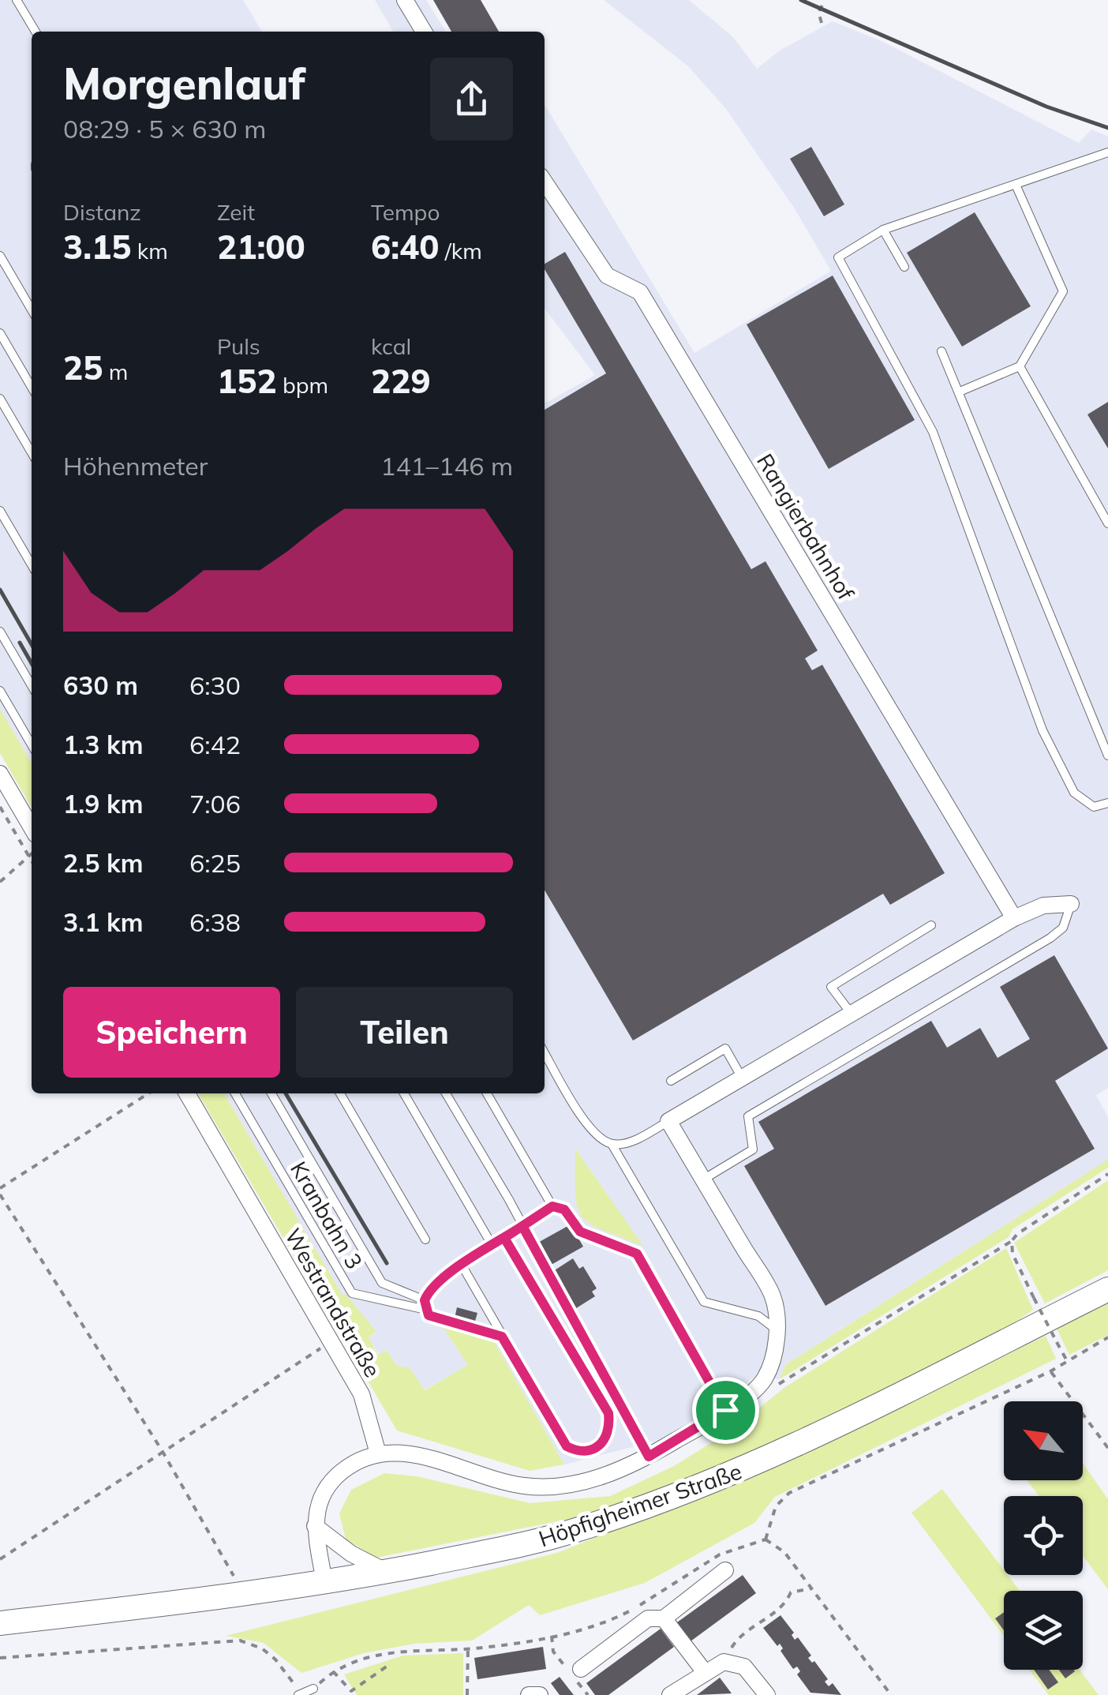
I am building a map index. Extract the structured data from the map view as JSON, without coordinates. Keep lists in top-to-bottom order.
{
  "streets": {
    "main road": ["Höpfigheimer Straße"],
    "street": ["Rangierbahnhof", "Westrandstraße"],
    "lane": ["Kranbahn 3"]
  },
  "north": "top left",
  "page": {
    "heading": ["Morgenlauf", "08:29 · 5 × 630 m"],
    "stats": [
      ["Distanz", "3.15 km"],
      ["Zeit", "21:00"],
      ["Tempo", "6:40 /km"],
      ["25 m"],
      ["Puls", "152 bpm"],
      ["kcal", "229"]
    ],
    "chart": ["Höhenmeter", "141–146 m"],
    "list": [
      {
        "name": "630 m",
        "note": "6:30"
      },
      {
        "name": "1.3 km",
        "note": "6:42"
      },
      {
        "name": "1.9 km",
        "note": "7:06"
      },
      {
        "name": "2.5 km",
        "note": "6:25"
      },
      {
        "name": "3.1 km",
        "note": "6:38"
      }
    ],
    "buttons": ["Speichern", "Teilen"]
  }
}
